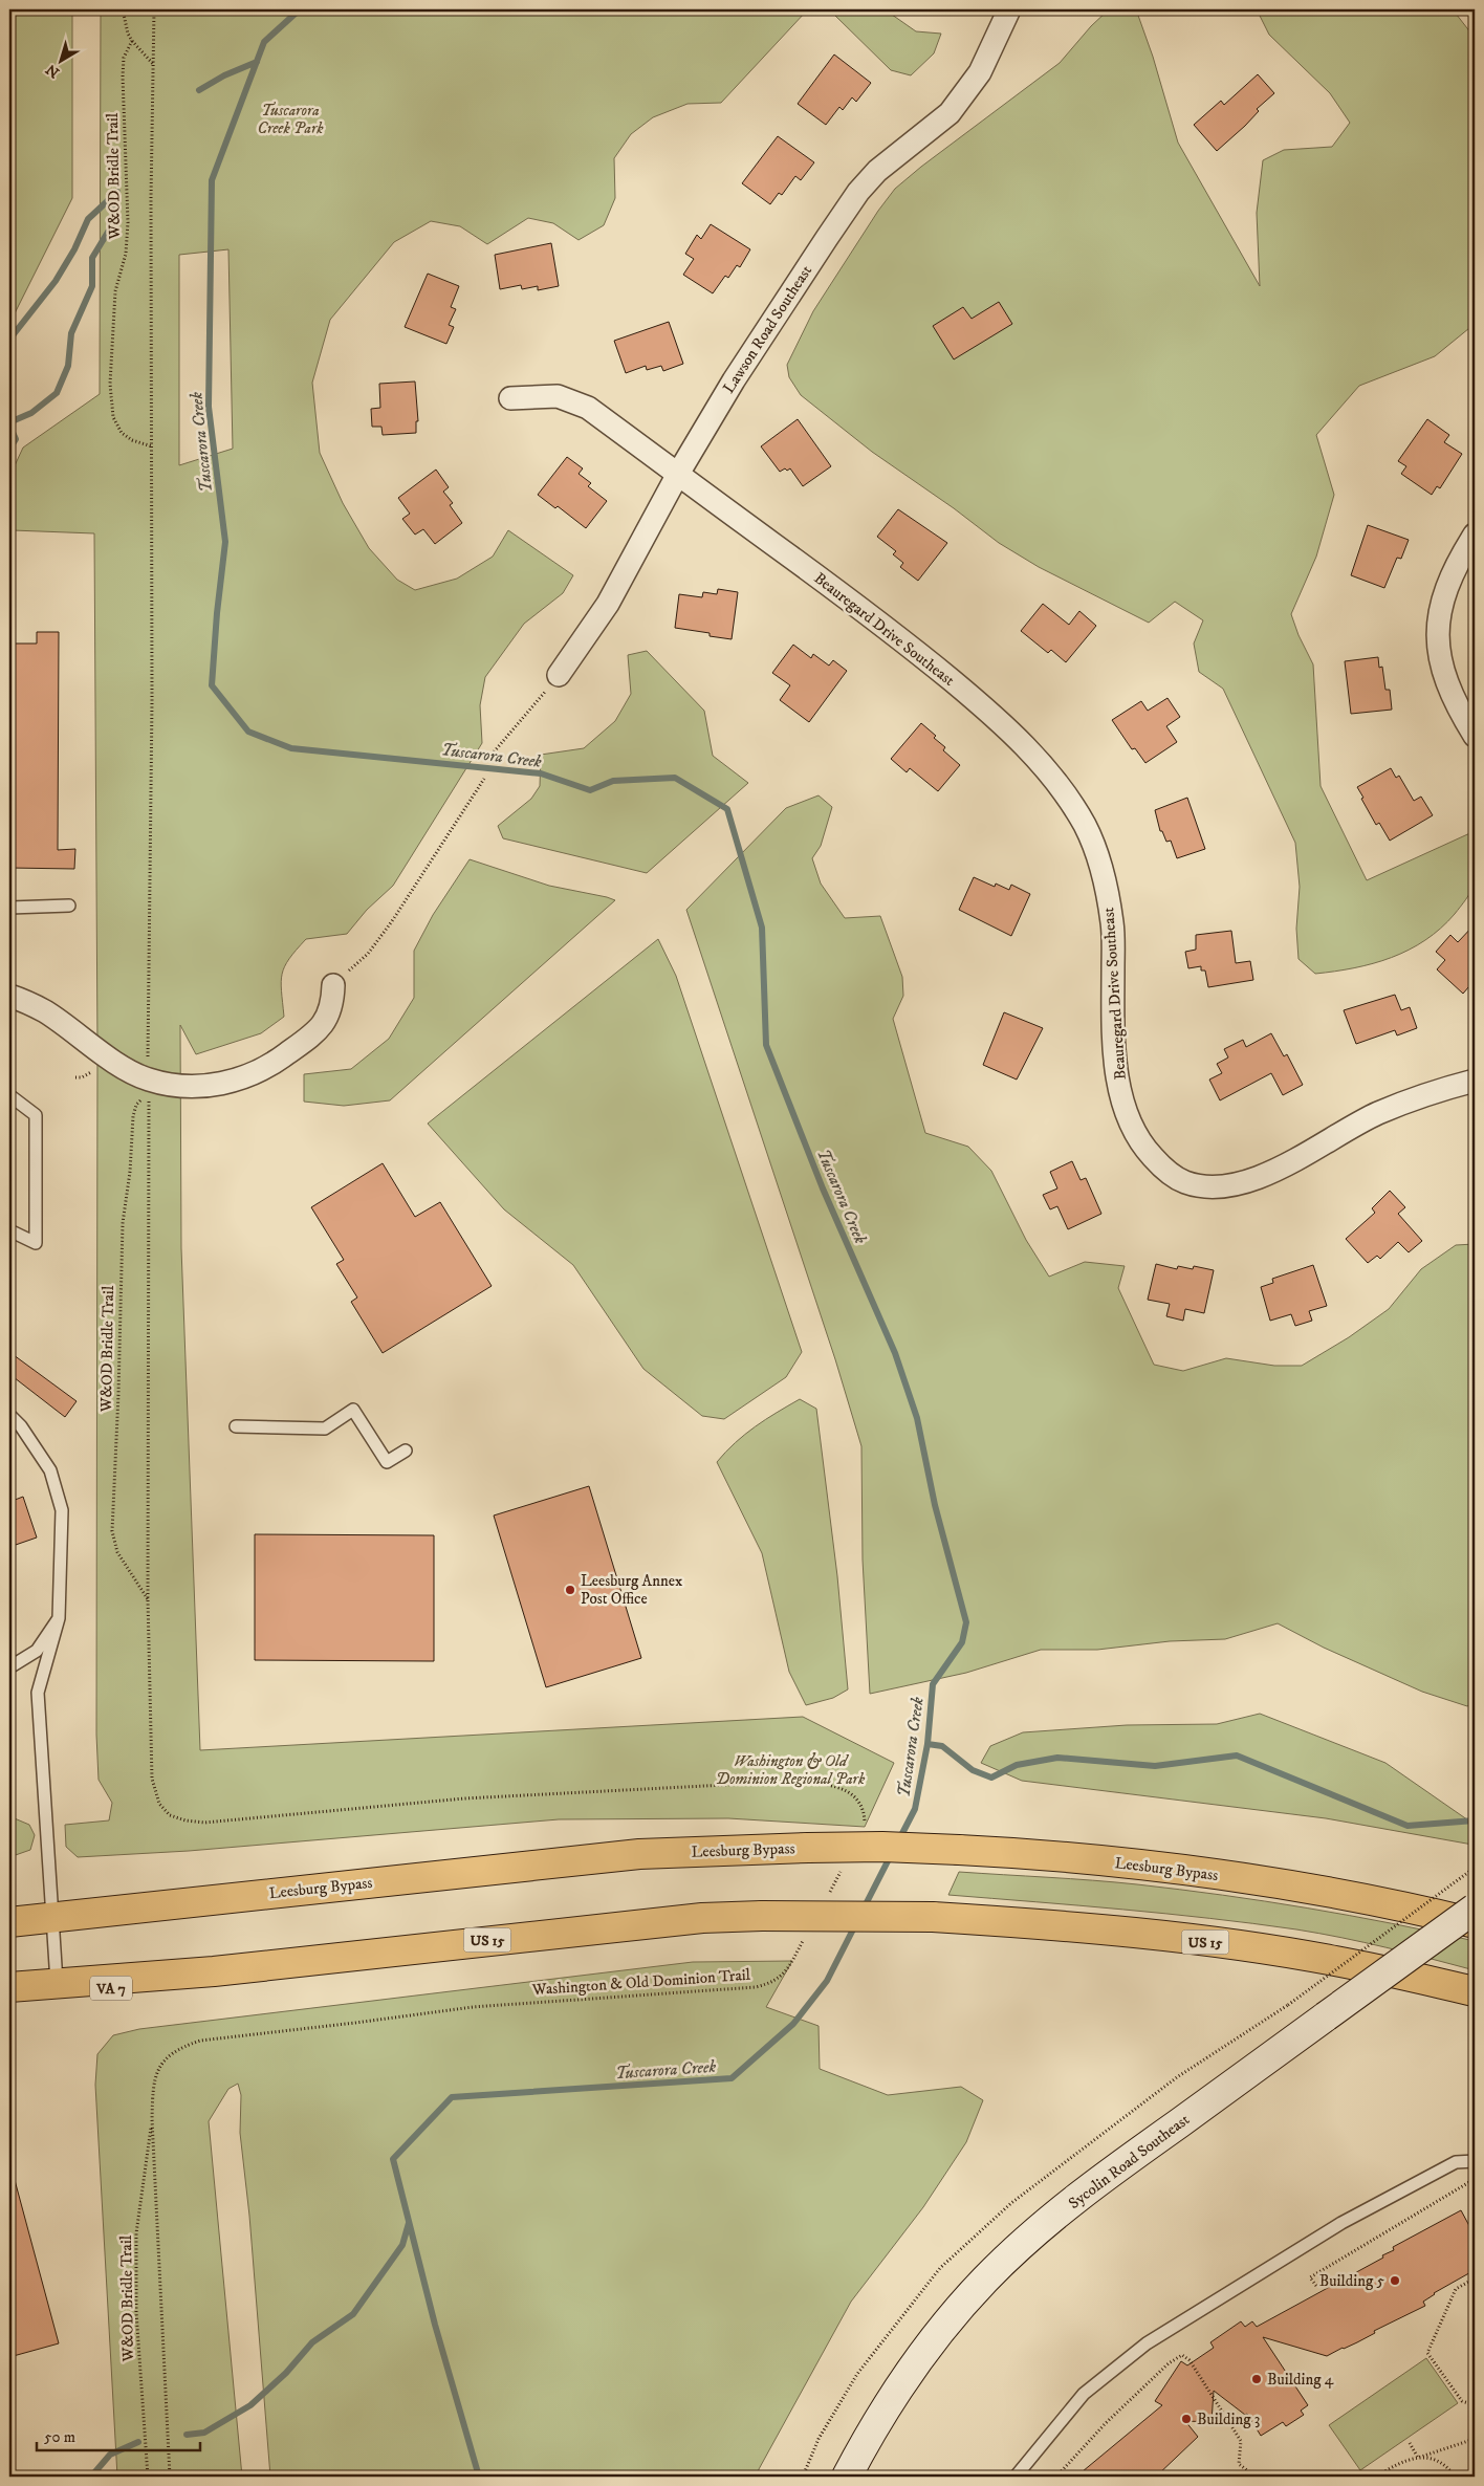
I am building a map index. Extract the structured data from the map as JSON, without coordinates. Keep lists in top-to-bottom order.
{
  "streets": {
    "highway": ["Leesburg Bypass", "US 15", "VA 7"],
    "main road": ["Sycolin Road Southeast"],
    "street": ["Lawson Road Southeast", "Beauregard Drive Southeast"],
    "path": ["W&OD Bridle Trail", "Washington & Old Dominion Trail"]
  },
  "crossings": [
    ["W&OD Bridle Trail", "Washington & Old Dominion Trail"],
    ["Lawson Road Southeast", "Beauregard Drive Southeast"],
    ["US 15", "VA 7"]
  ],
  "water": ["Tuscarora Creek"],
  "parks": ["Tuscarora Creek Park", "Washington & Old Dominion Regional Park"],
  "places": [
    "Leesburg Annex Post Office",
    "Building 5",
    "Building 4",
    "Building 3"
  ],
  "scale_bar": "50 m",
  "north": "bottom left"
}
